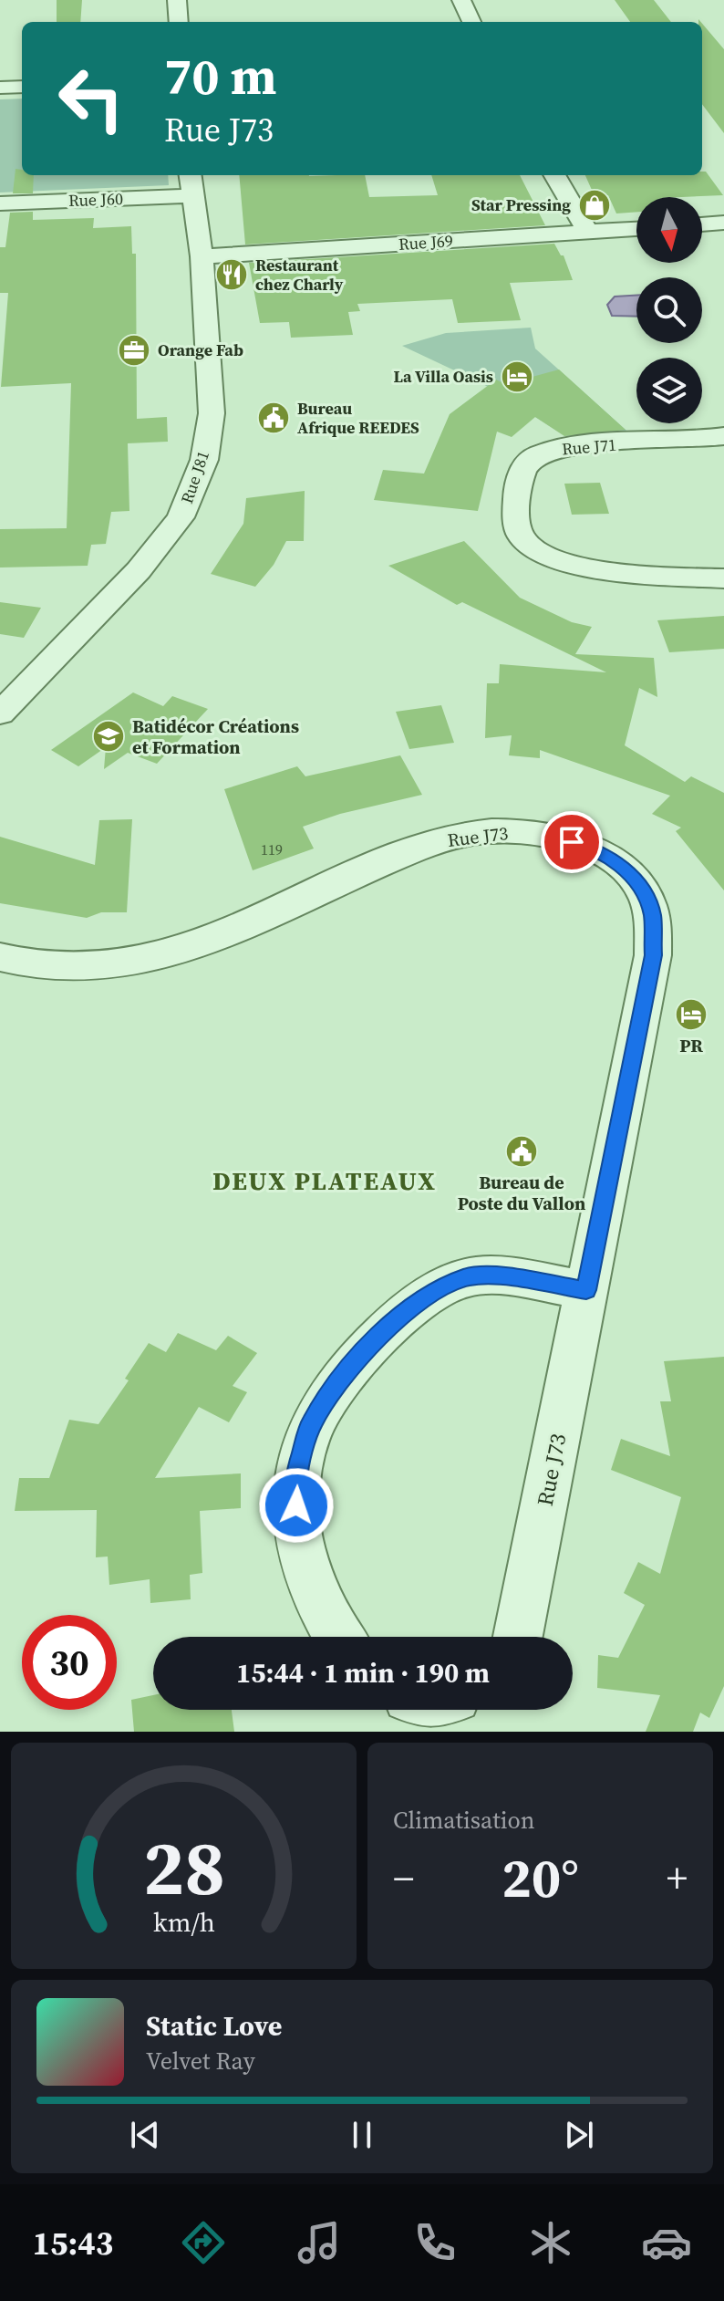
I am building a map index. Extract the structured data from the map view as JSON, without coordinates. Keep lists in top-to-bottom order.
{
  "streets": {
    "street": [
      "Rue J60",
      "Rue J69",
      "Rue J71",
      "Rue J81",
      "Rue J73"
    ]
  },
  "crossings": [
    ["Rue J60", "Rue J81"],
    ["Rue J69", "Rue J81"]
  ],
  "districts": ["DEUX PLATEAUX"],
  "places": {
    "shop": ["Star Pressing"],
    "restaurant": ["Restaurant chez Charly"],
    "office": ["Orange Fab"],
    "hotel": ["La Villa Oasis", "PR"],
    "public building": ["Bureau Afrique REEDES", "Bureau de Poste du Vallon"],
    "school or university": ["Batidécor Créations et Formation"]
  },
  "house_numbers": ["119"],
  "north": "bottom",
  "page": {
    "turn": ["70 m", "Rue J73"],
    "limit": "30",
    "trip": "15:44 · 1 min · 190 m",
    "tile": "Climatisation",
    "heat": ["−", "20°", "+"],
    "song": ["Static Love", "Velvet Ray"],
    "tabs": "15:43",
    "gauge": ["28", "km/h"]
  }
}
